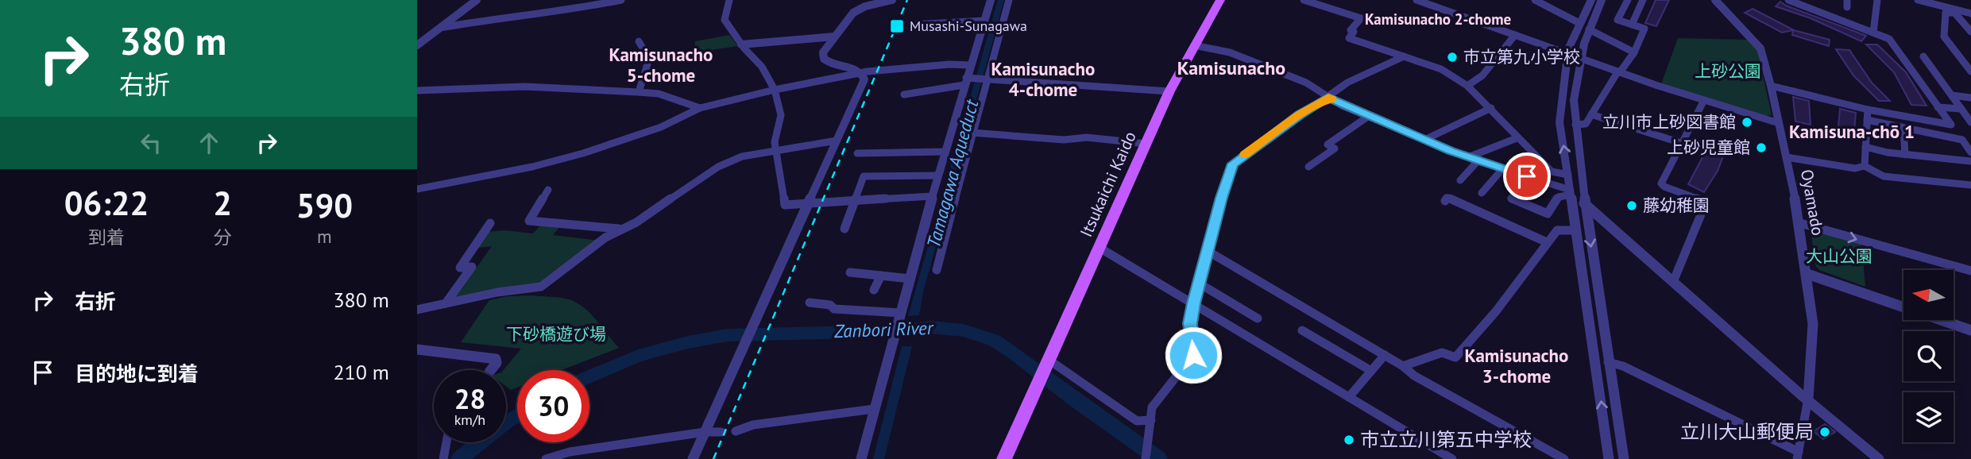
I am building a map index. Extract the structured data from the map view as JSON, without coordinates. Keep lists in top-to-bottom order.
{
  "streets": {
    "main road": ["Itsukaichi Kaido"],
    "street": ["Oyamado"]
  },
  "districts": [
    "Kamisunacho 2-chome",
    "Kamisunacho 5-chome",
    "Kamisunacho",
    "Kamisunacho 4-chome",
    "Kamisuna-chō 1",
    "Kamisunacho 3-chome"
  ],
  "water": ["Tamagawa Aqueduct", "Zanbori River"],
  "parks": ["上砂公園", "大山公園", "下砂橋遊び場"],
  "places": {
    "transit": ["Musashi-Sunagawa"],
    "other": [
      "市立第九小学校",
      "立川市上砂図書館",
      "上砂児童館",
      "藤幼稚園",
      "立川大山郵便局",
      "市立立川第五中学校"
    ]
  },
  "north": "left",
  "page": {
    "turn": ["380 m", "右折"],
    "eta": [
      "06:22",
      "到着",
      "2",
      "分",
      "590",
      "m"
    ],
    "list": [
      {
        "name": "右折",
        "value": "380 m"
      },
      {
        "name": "目的地に到着",
        "value": "210 m"
      }
    ],
    "speed": "28 km/h",
    "limit": "30"
  }
}
